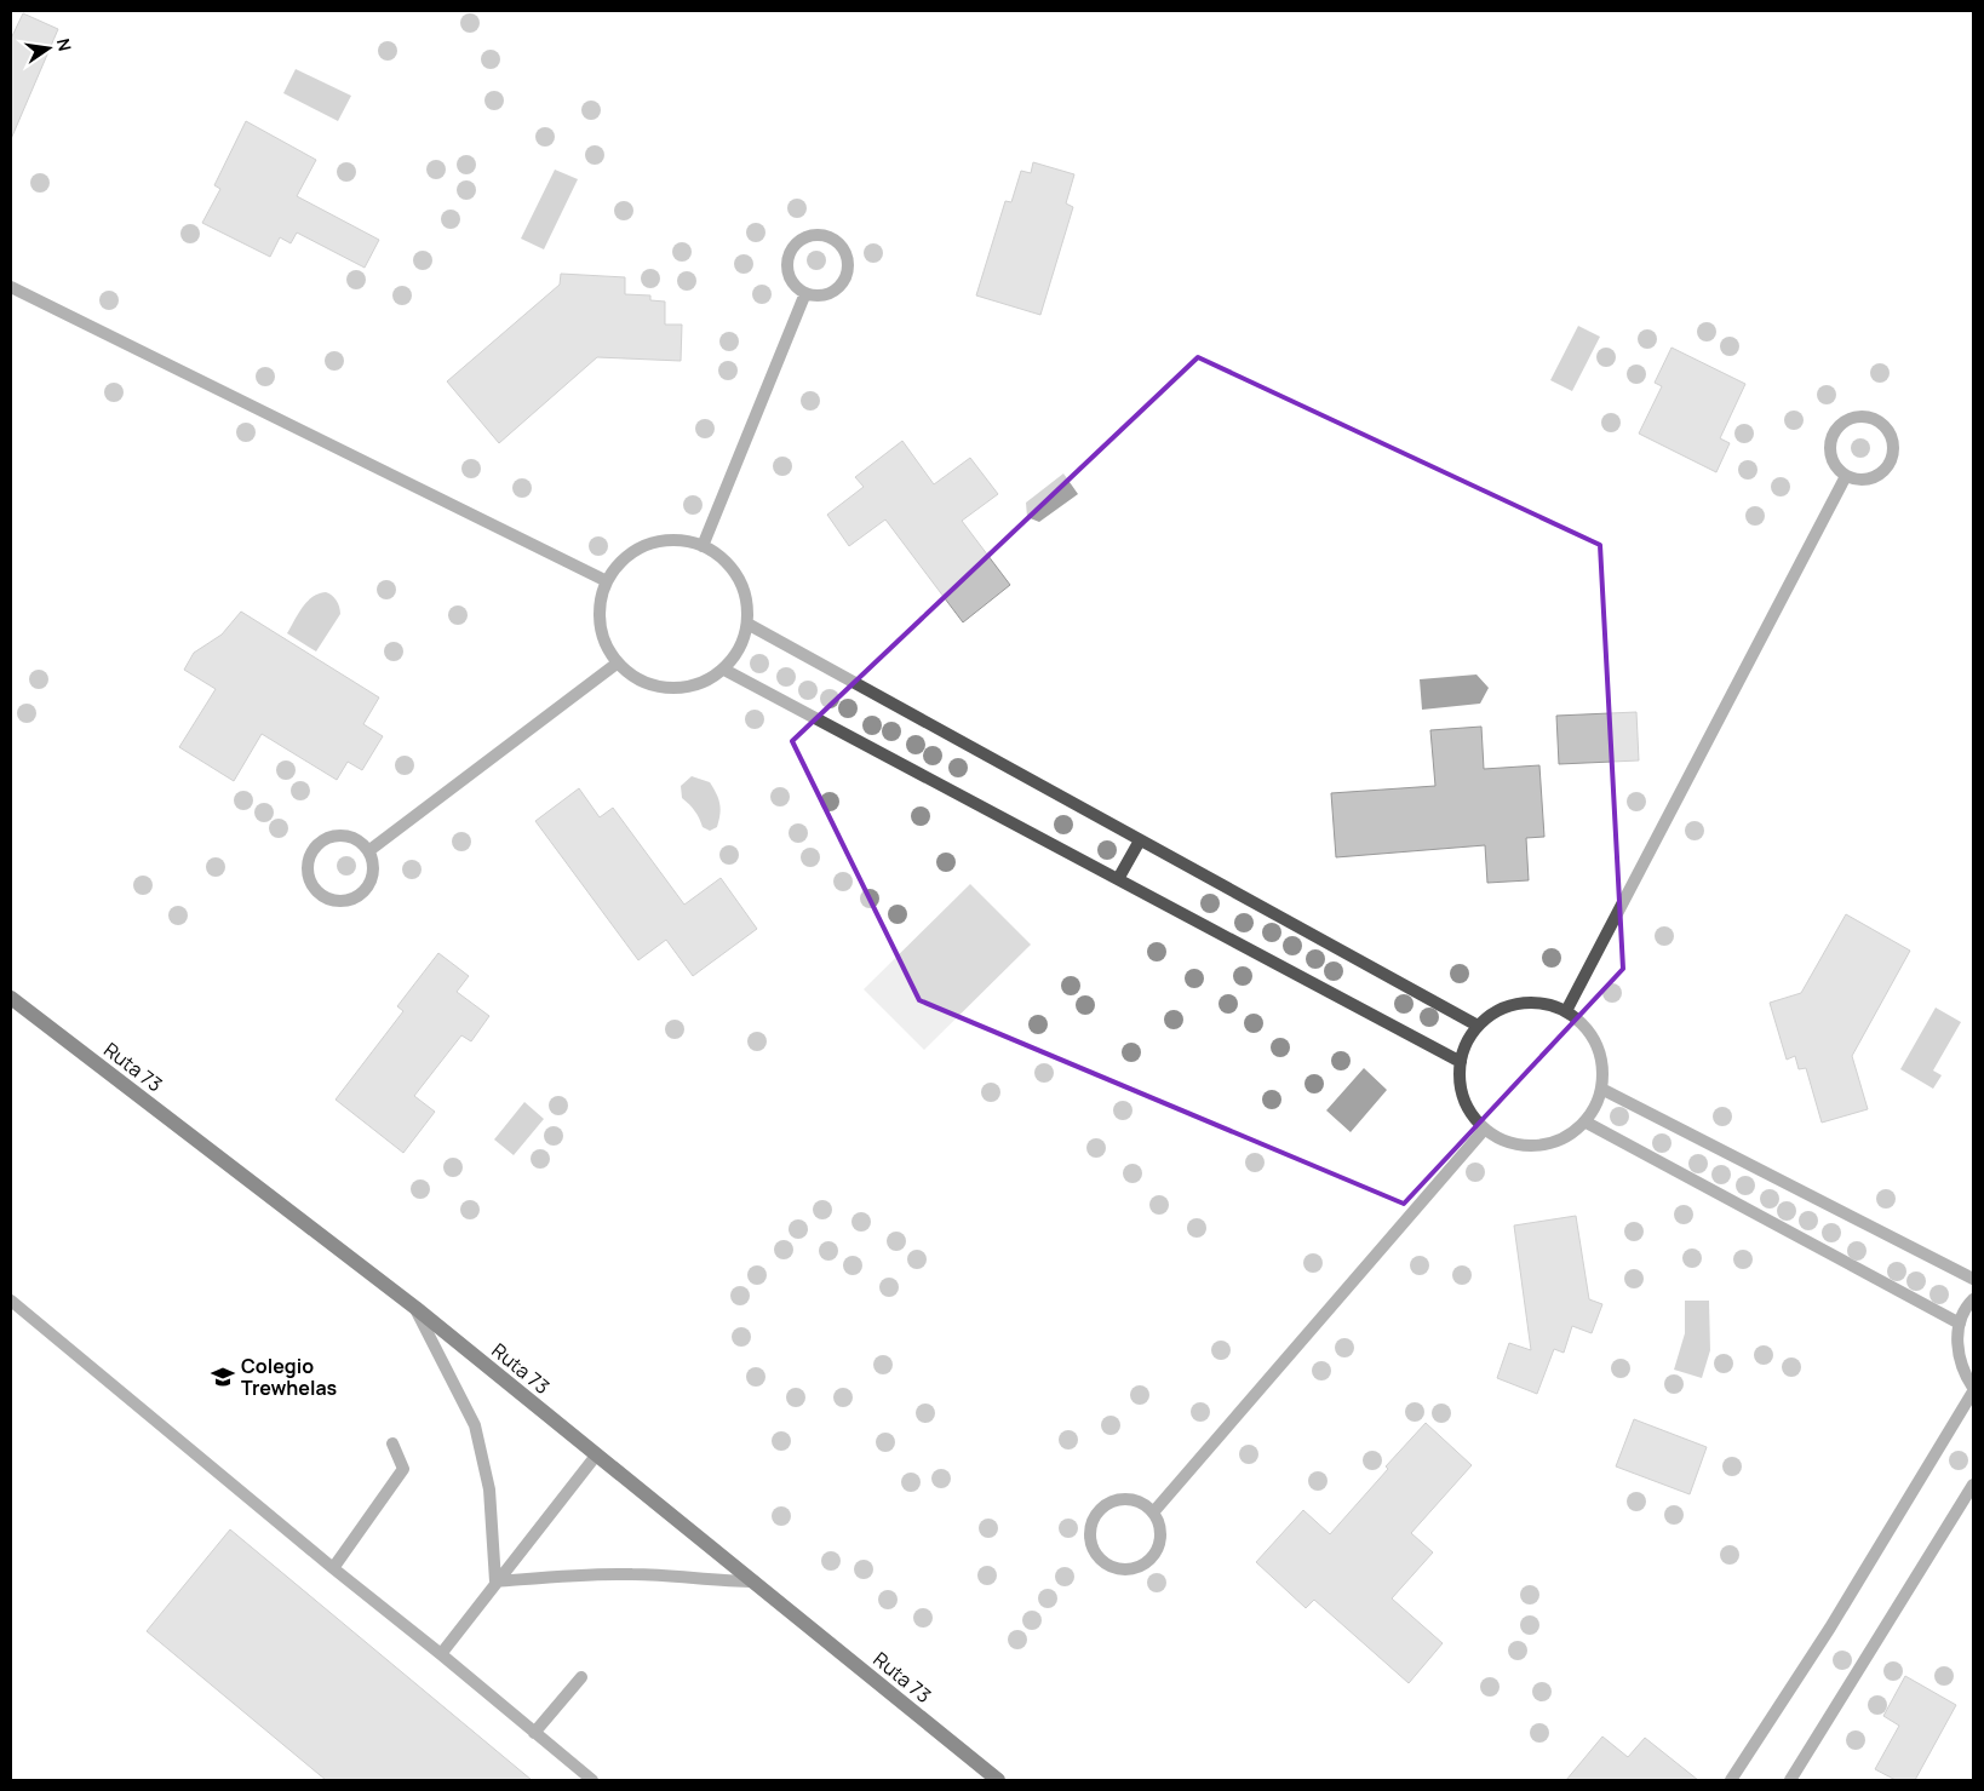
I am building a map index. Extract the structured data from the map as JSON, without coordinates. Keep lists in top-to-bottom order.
{
  "streets": {
    "main road": ["Ruta 73"]
  },
  "places": {
    "school or university": ["Colegio Trewhelas"]
  },
  "north": "right"
}
